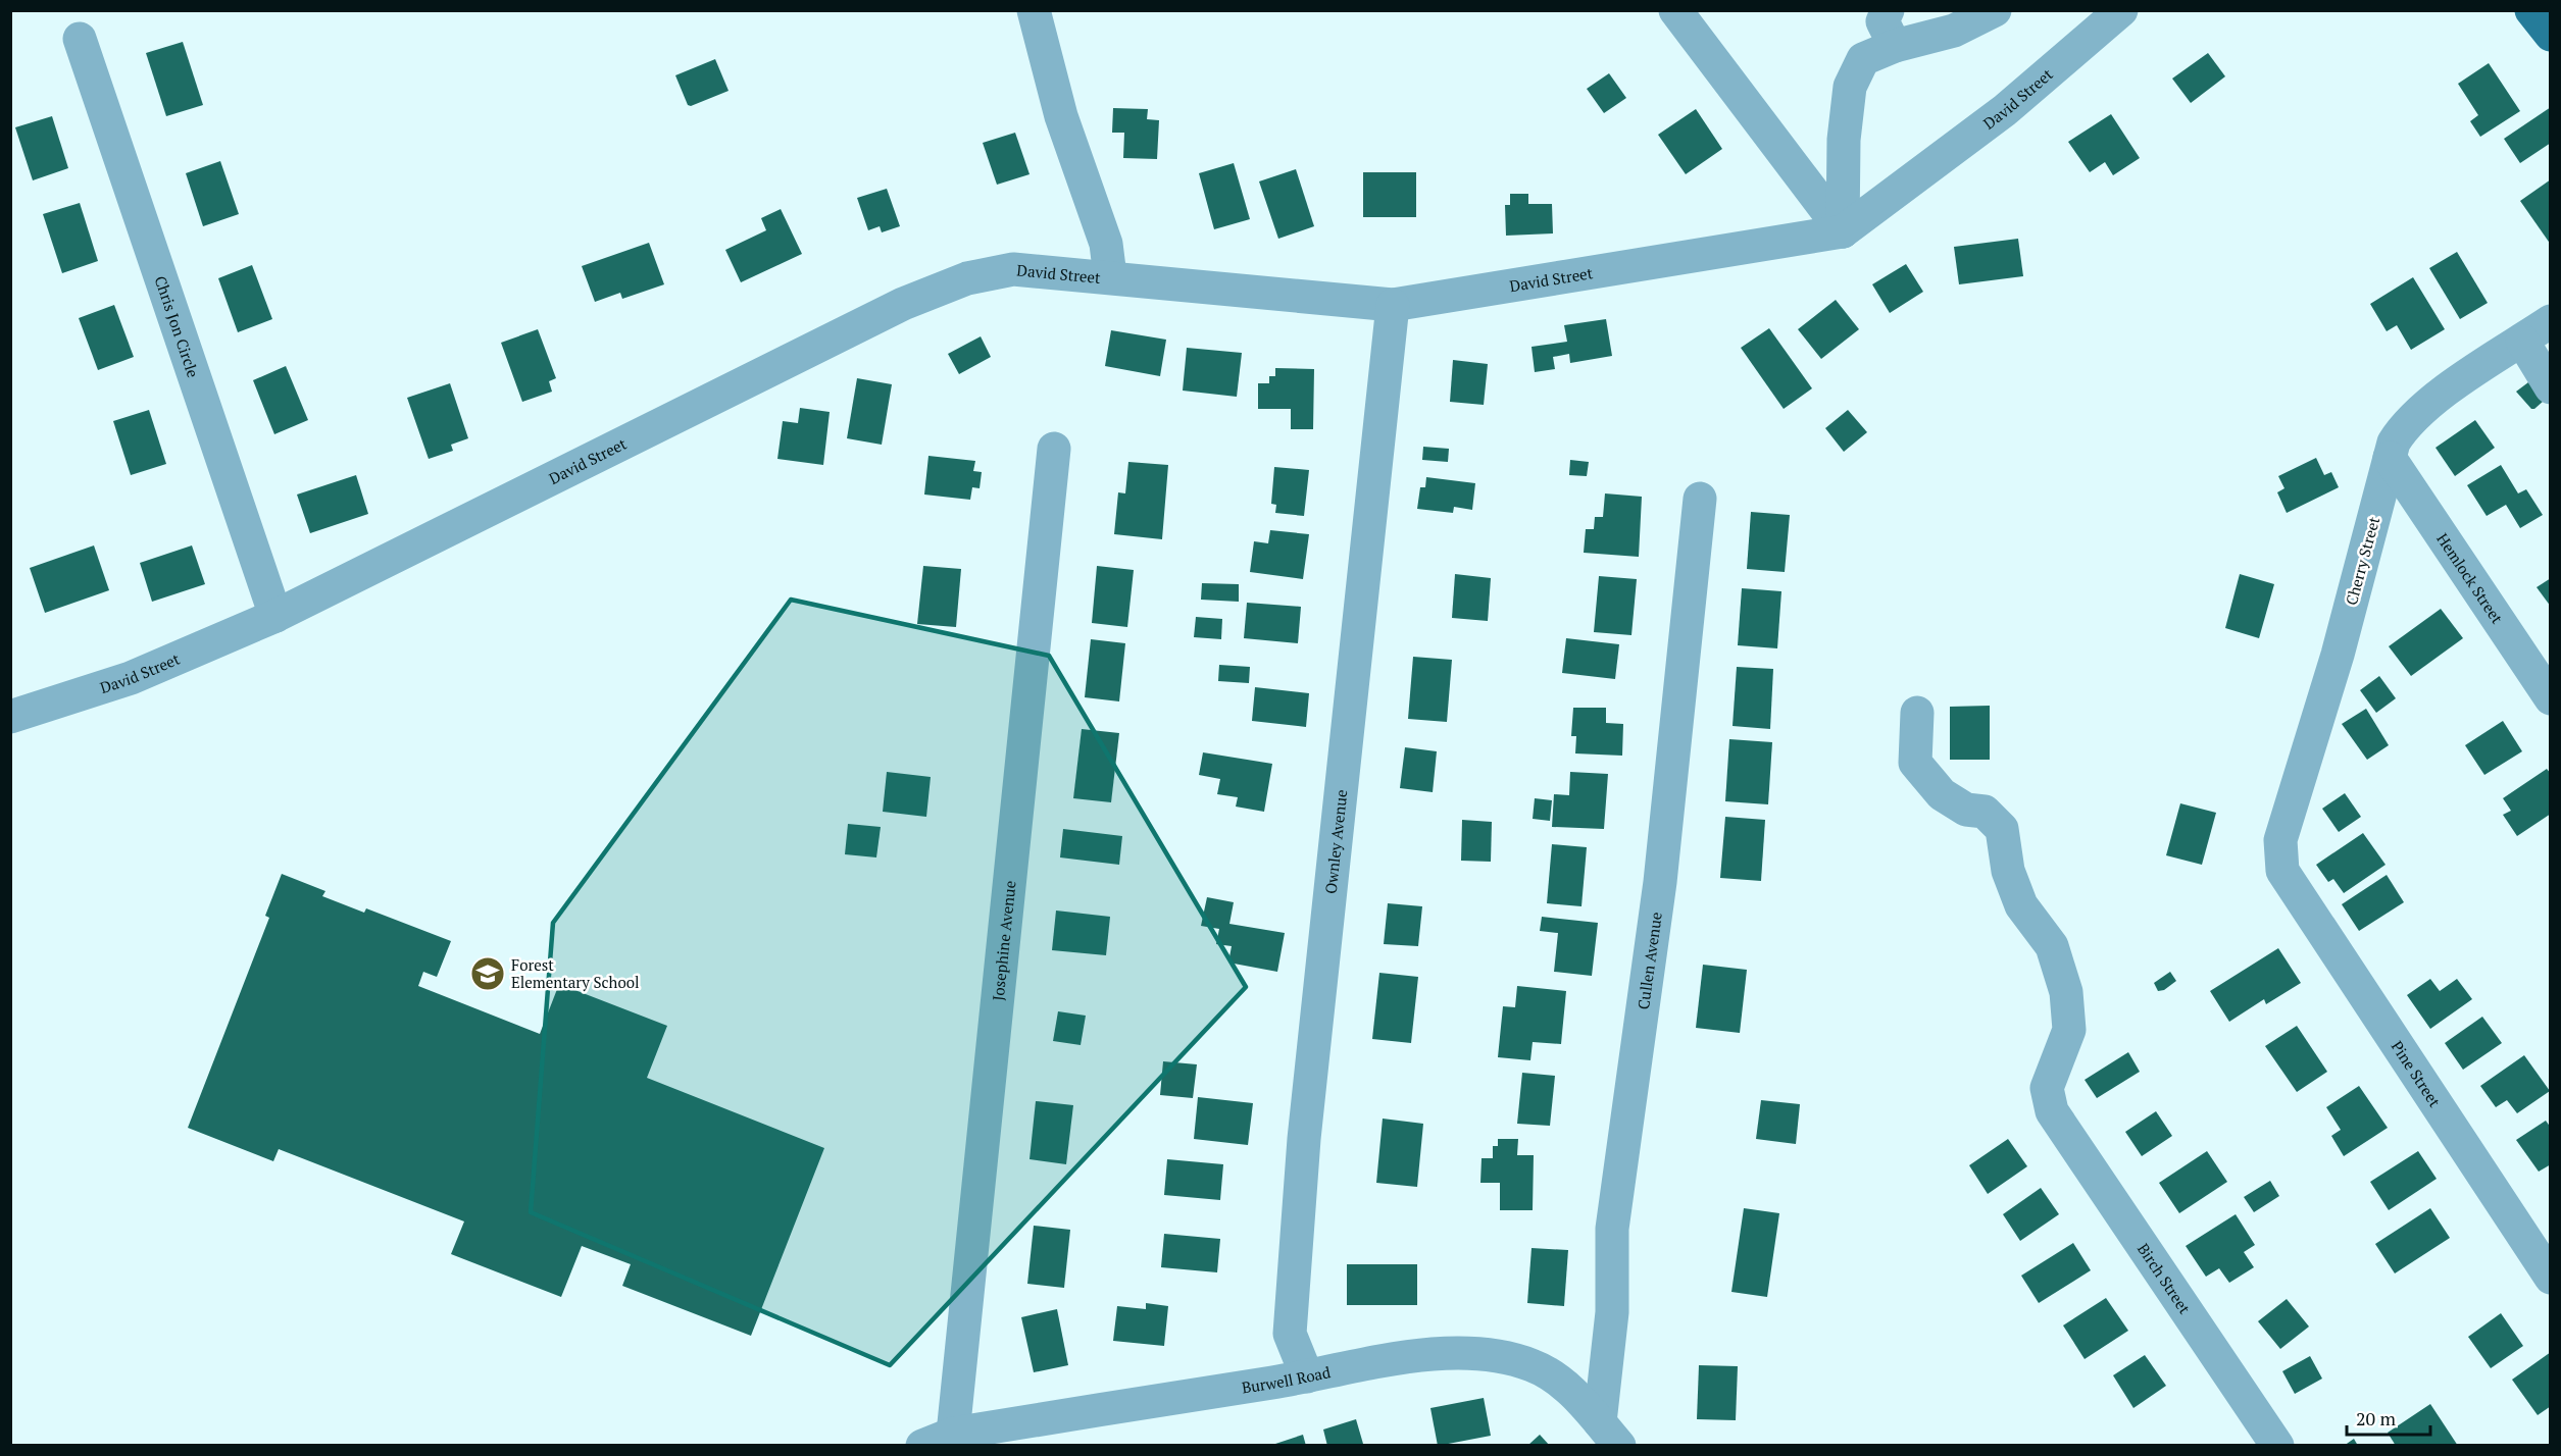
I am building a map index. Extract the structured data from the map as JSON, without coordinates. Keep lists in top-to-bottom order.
{
  "streets": {
    "street": [
      "David Street",
      "Chris Jon Circle",
      "Cherry Street",
      "Hemlock Street",
      "Ownley Avenue",
      "Josephine Avenue",
      "Cullen Avenue",
      "Pine Street",
      "Birch Street",
      "Burwell Road"
    ]
  },
  "crossings": [
    ["David Street", "Chris Jon Circle"],
    ["David Street", "Ownley Avenue"],
    ["Cherry Street", "Hemlock Street"],
    ["Cherry Street", "Pine Street"],
    ["Ownley Avenue", "Burwell Road"],
    ["Josephine Avenue", "Burwell Road"],
    ["Cullen Avenue", "Burwell Road"]
  ],
  "places": {
    "school or university": ["Forest Elementary School"]
  },
  "scale_bar": "20 m"
}
